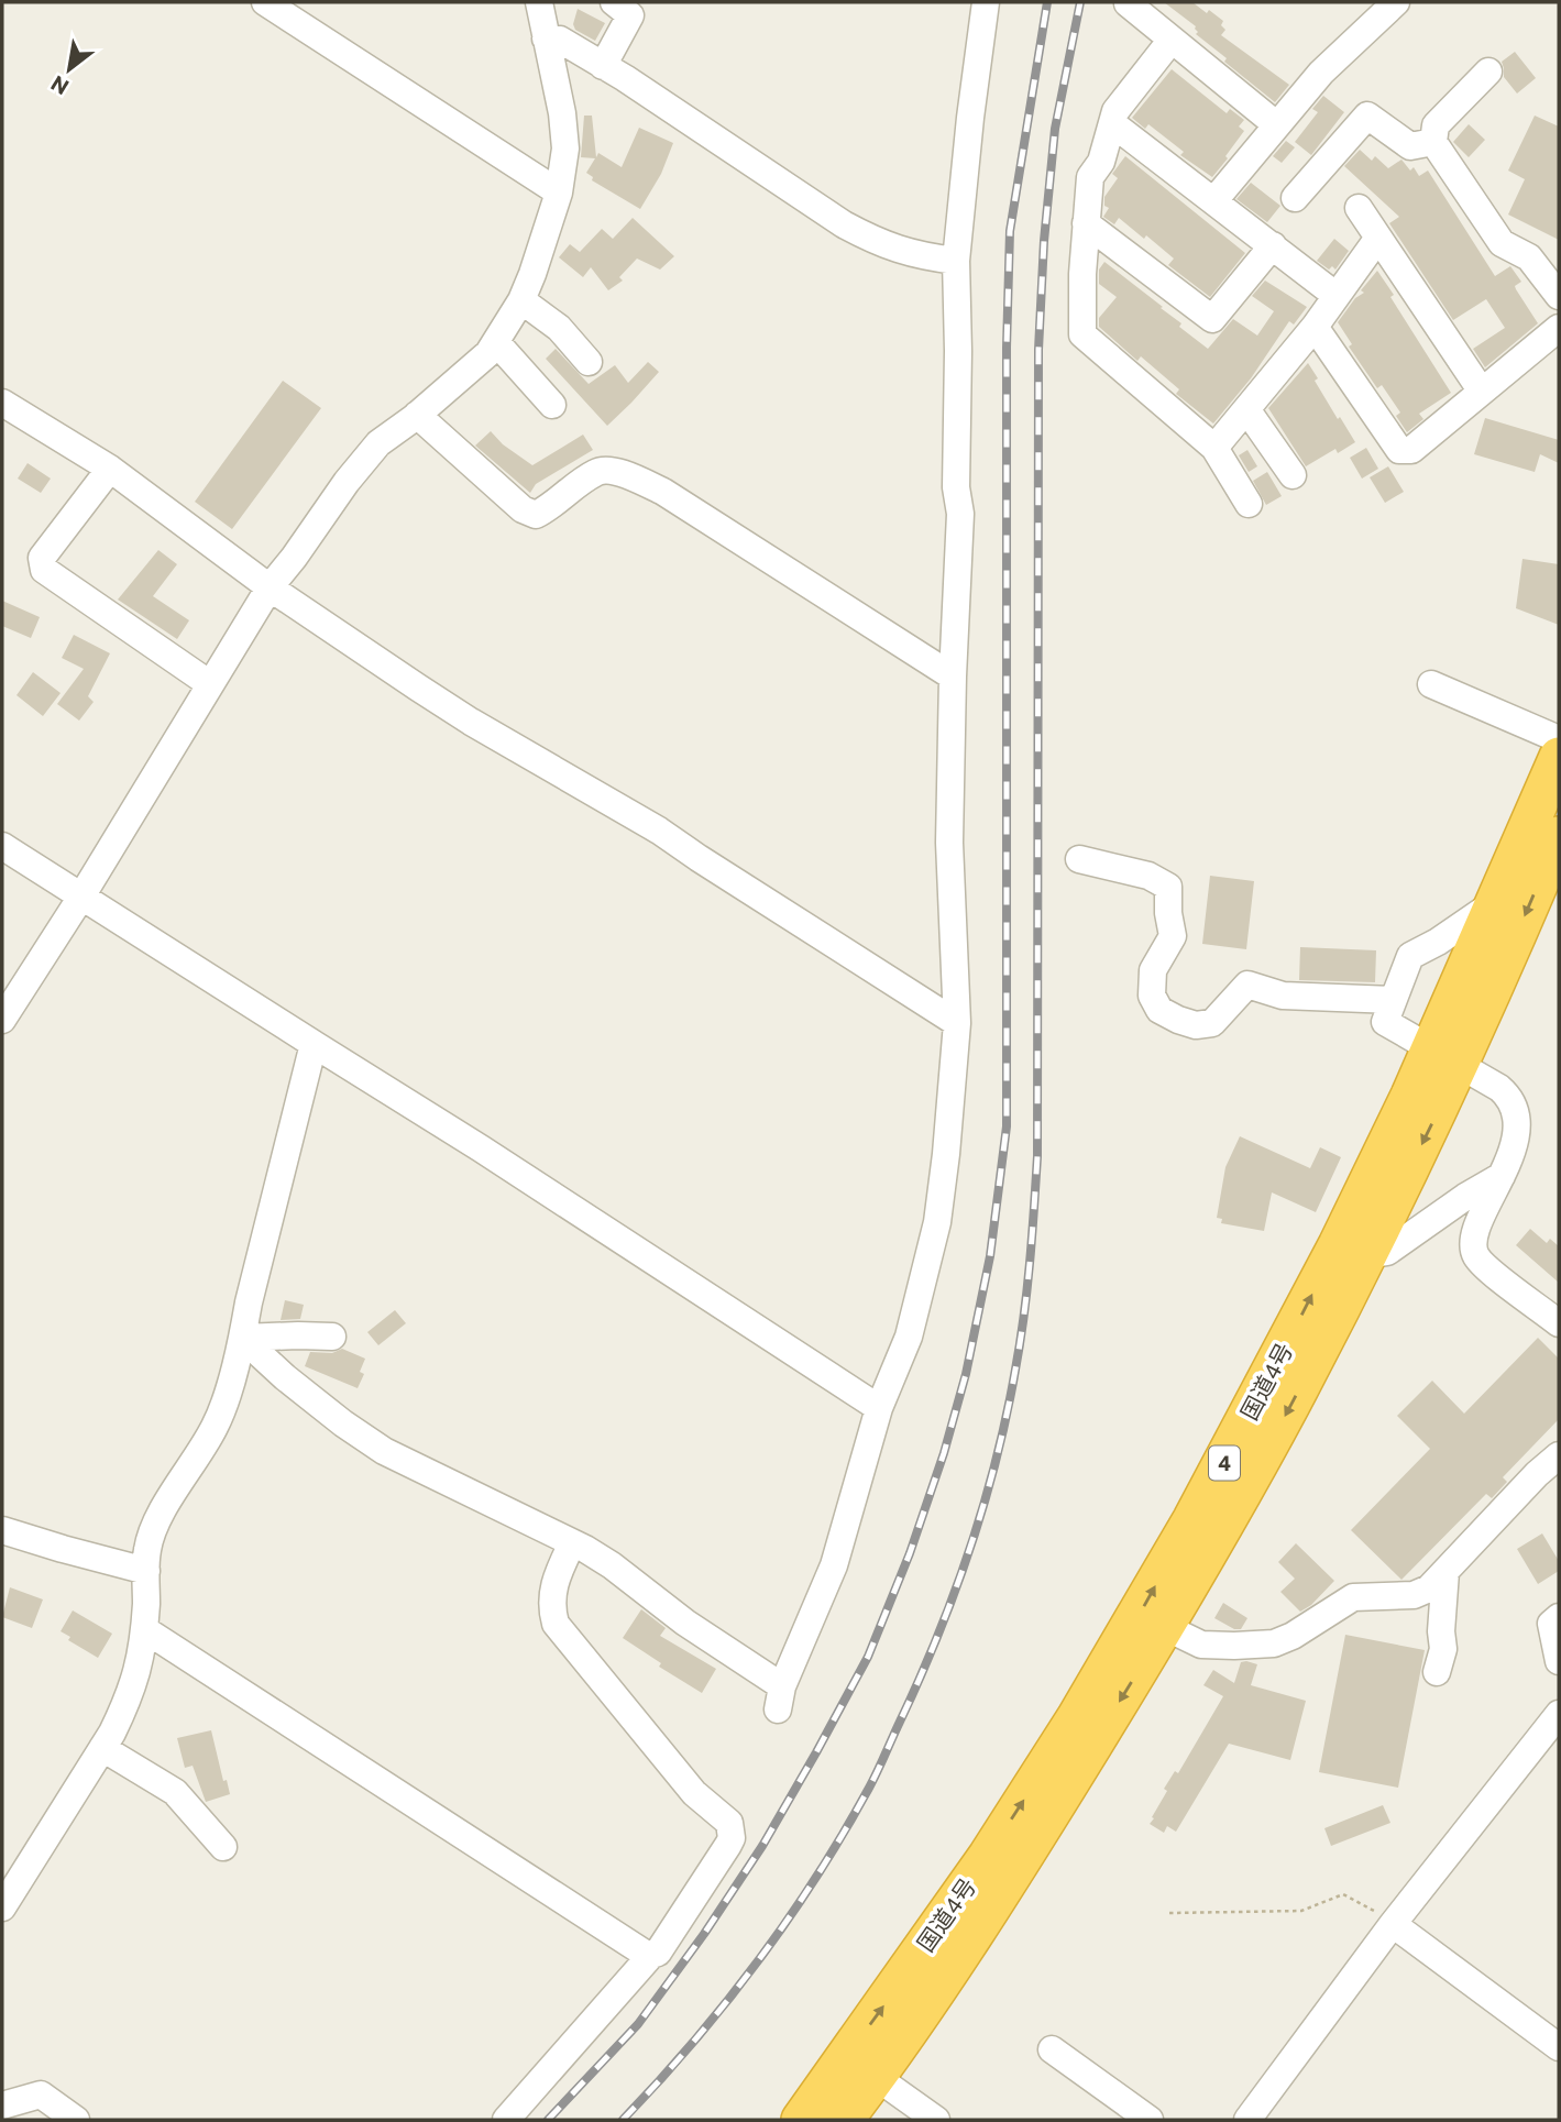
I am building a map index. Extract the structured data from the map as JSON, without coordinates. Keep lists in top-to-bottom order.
{
  "streets": {
    "highway": ["国道4号", "4"]
  },
  "north": "bottom left"
}
